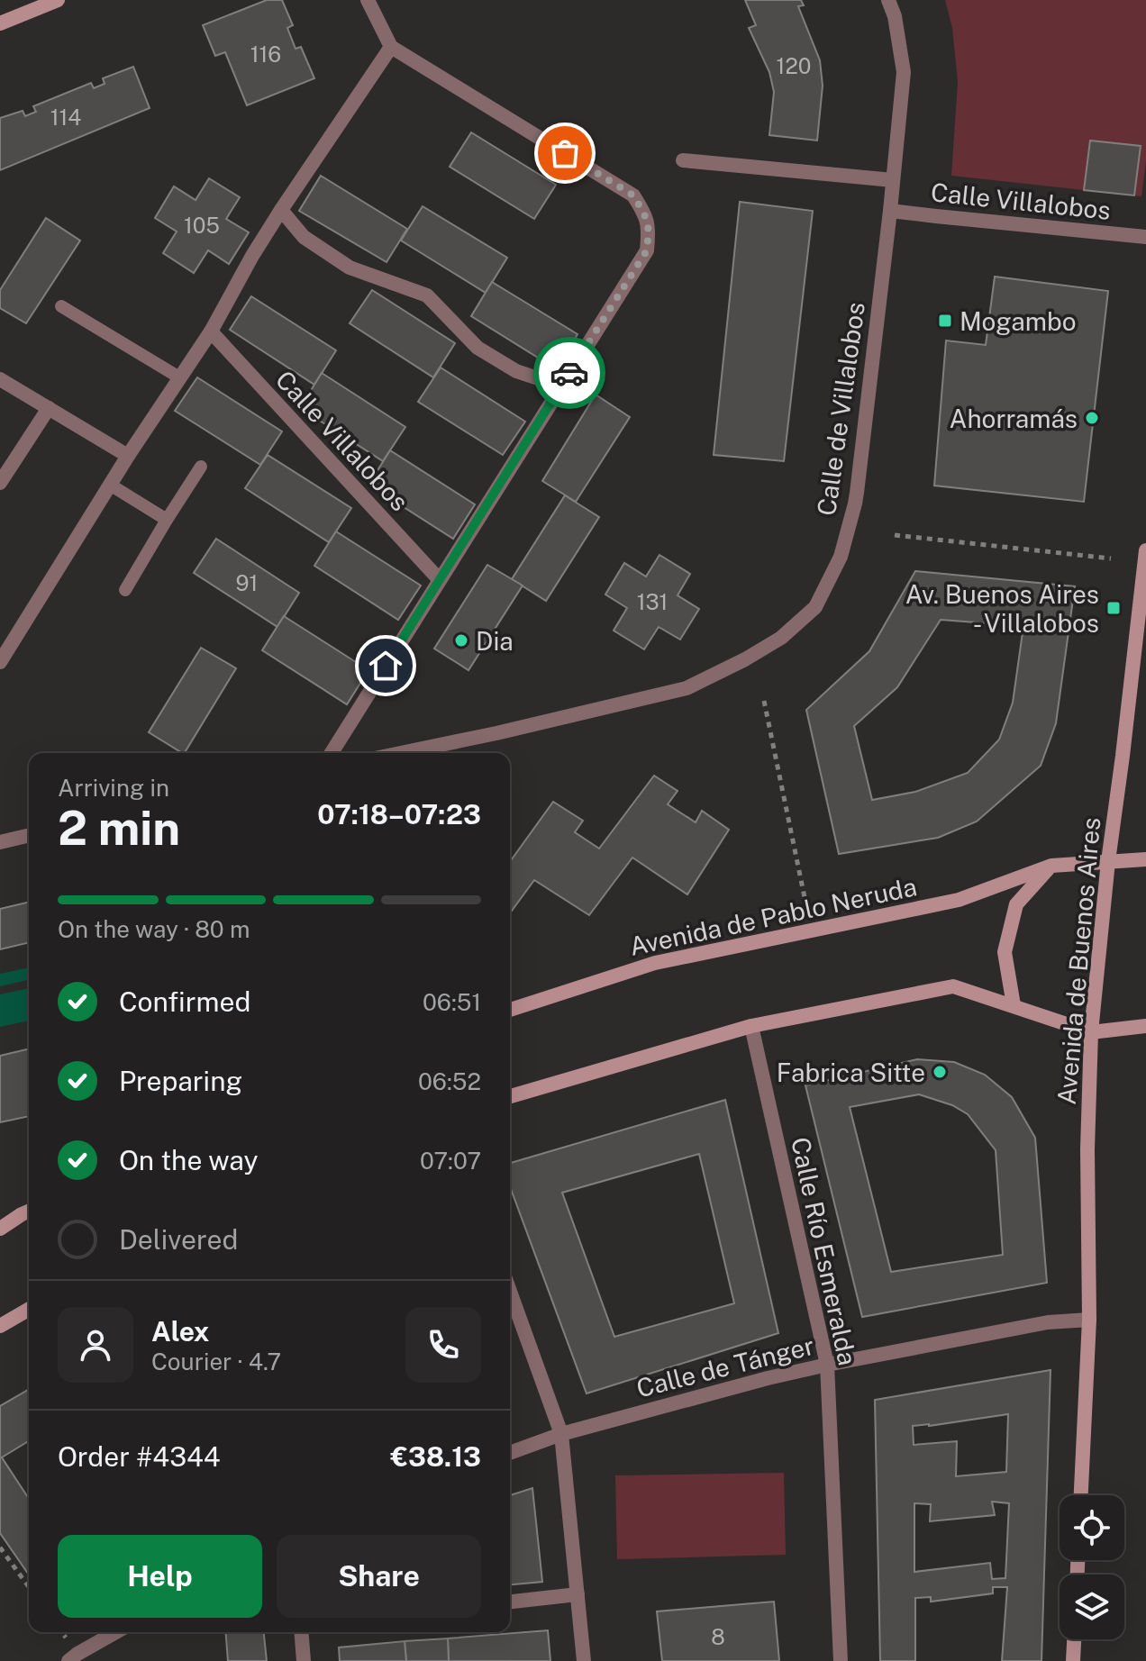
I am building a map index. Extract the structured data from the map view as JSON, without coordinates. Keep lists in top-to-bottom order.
{
  "streets": {
    "main road": ["Avenida de Pablo Neruda", "Avenida de Buenos Aires"],
    "street": [
      "Calle Villalobos",
      "Calle de Villalobos",
      "Calle Río Esmeralda",
      "Calle de Tánger"
    ]
  },
  "crossings": [
    ["Calle Villalobos", "Calle de Villalobos"],
    ["Avenida de Pablo Neruda", "Avenida de Buenos Aires"],
    ["Avenida de Buenos Aires", "Calle de Tánger"],
    ["Calle Río Esmeralda", "Calle de Tánger"]
  ],
  "places": {
    "transit": ["Mogambo", "Av. Buenos Aires - Villalobos"],
    "other": ["Ahorramás", "Dia", "Fabrica Sitte"]
  },
  "house_numbers": [
    "116",
    "120",
    "114",
    "105",
    "91",
    "131",
    "8"
  ],
  "page": {
    "heading": ["2 min", "Arriving in", "07:18–07:23"],
    "panel": [
      "Alex",
      "Courier · 4.7",
      "Order #4344",
      "€38.13"
    ],
    "bar": "On the way · 80 m",
    "list": [
      ["Confirmed", "06:51"],
      ["Preparing", "06:52"],
      ["On the way", "07:07"],
      "Delivered"
    ],
    "buttons": ["Help", "Share"]
  }
}
